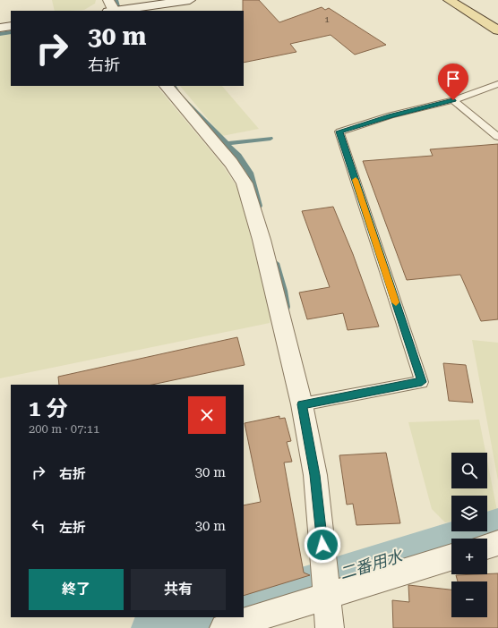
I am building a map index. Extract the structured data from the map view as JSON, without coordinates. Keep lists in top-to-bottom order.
{
  "water": ["二番用水"],
  "house_numbers": ["1"],
  "page": {
    "turn": ["30 m", "右折"],
    "heading": ["1 分", "200 m · 07:11"],
    "list": [
      {
        "name": "右折",
        "value": "30 m"
      },
      {
        "name": "左折",
        "value": "30 m"
      }
    ],
    "map_buttons": ["+", "−"],
    "buttons": ["終了", "共有"]
  }
}
